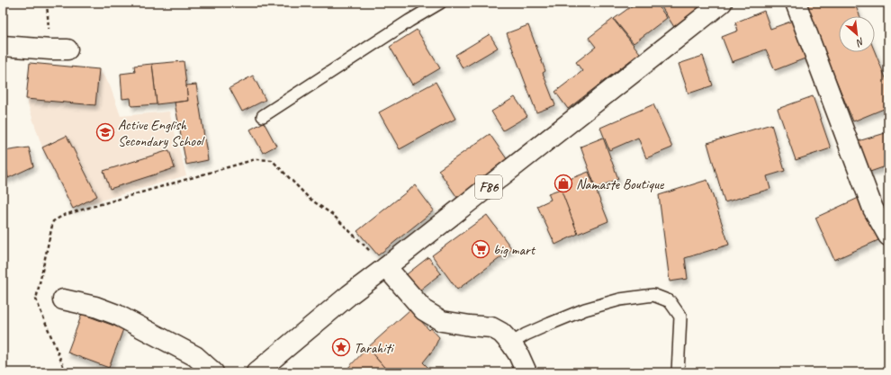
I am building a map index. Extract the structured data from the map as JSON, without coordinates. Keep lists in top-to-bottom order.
{
  "streets": {
    "street": ["F86"]
  },
  "places": {
    "school or university": ["Active English Secondary School"],
    "shop": ["Namaste Boutique"],
    "supermarket": ["big mart"],
    "place": ["Tarahiti"]
  },
  "north": "bottom right"
}
